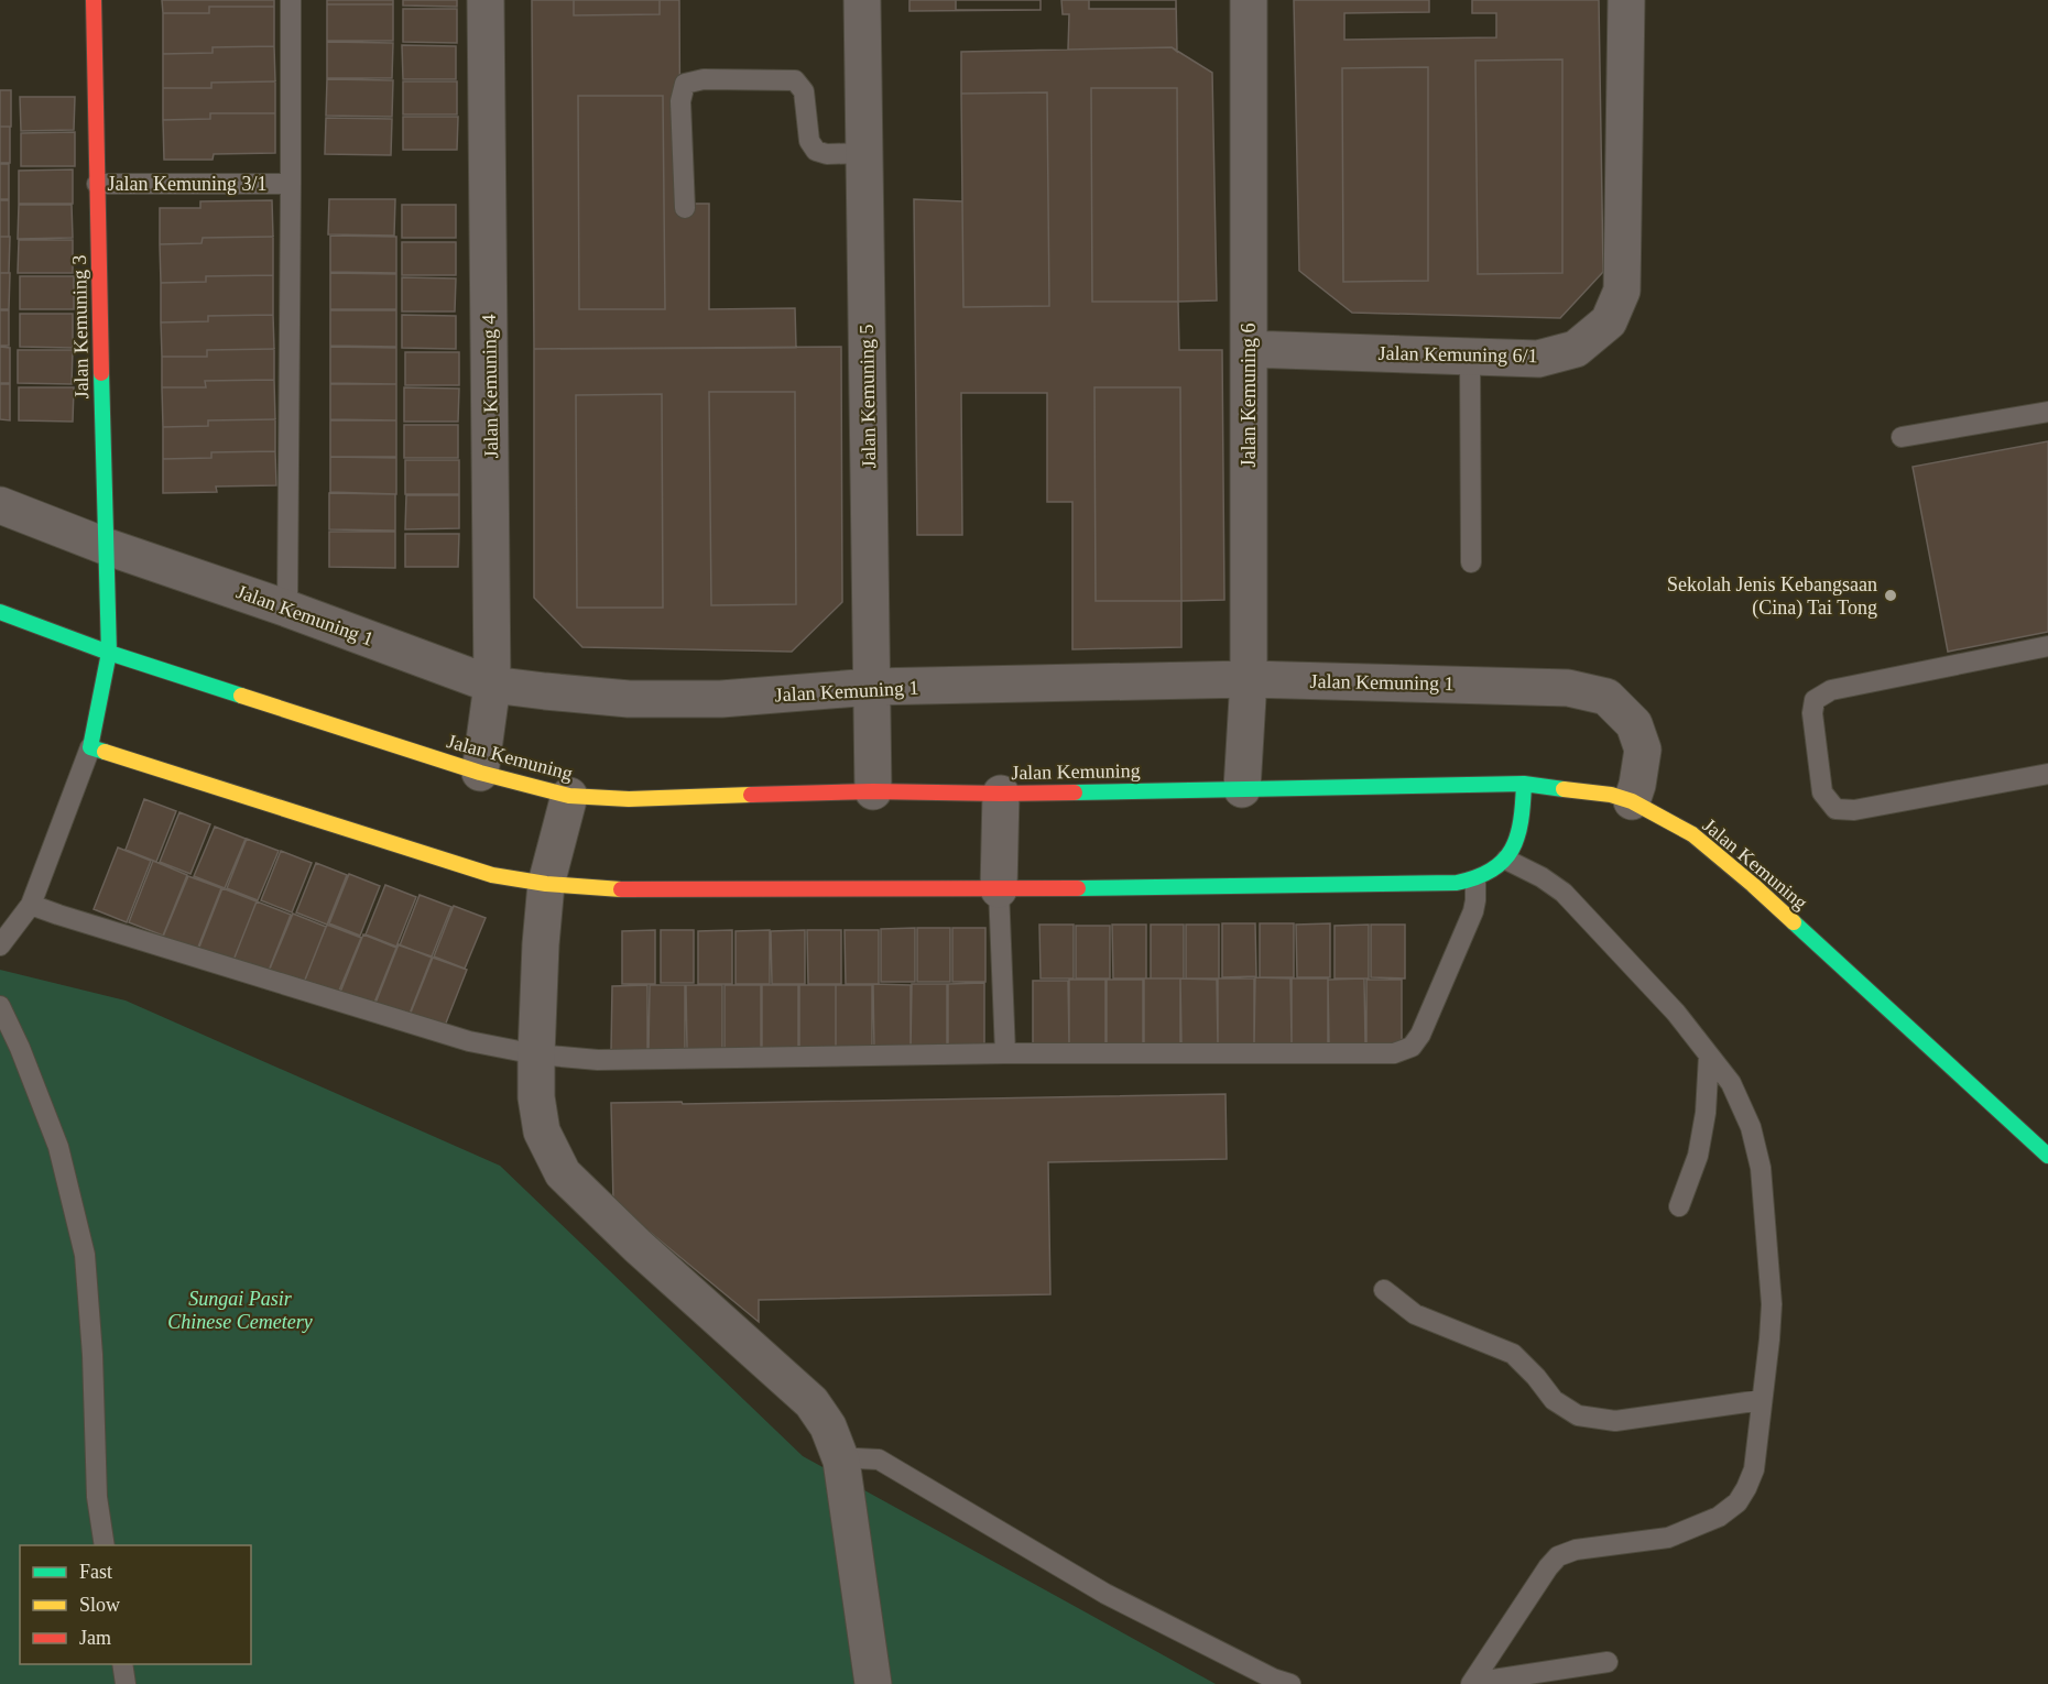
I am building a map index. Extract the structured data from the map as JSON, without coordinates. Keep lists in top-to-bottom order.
{
  "streets": {
    "street": [
      "Jalan Kemuning 3",
      "Jalan Kemuning 6/1",
      "Jalan Kemuning 4",
      "Jalan Kemuning 6",
      "Jalan Kemuning 5",
      "Jalan Kemuning 1",
      "Jalan Kemuning"
    ],
    "lane": ["Jalan Kemuning 3/1"]
  },
  "crossings": [
    ["Jalan Kemuning 3/1", "Jalan Kemuning 3"],
    ["Jalan Kemuning 3", "Jalan Kemuning 1"],
    ["Jalan Kemuning 3", "Jalan Kemuning"],
    ["Jalan Kemuning 6/1", "Jalan Kemuning 6"],
    ["Jalan Kemuning 4", "Jalan Kemuning 1"],
    ["Jalan Kemuning 4", "Jalan Kemuning"],
    ["Jalan Kemuning 6", "Jalan Kemuning 1"],
    ["Jalan Kemuning 6", "Jalan Kemuning"],
    ["Jalan Kemuning 5", "Jalan Kemuning 1"],
    ["Jalan Kemuning 5", "Jalan Kemuning"],
    ["Jalan Kemuning 1", "Jalan Kemuning"]
  ],
  "parks": ["Sungai Pasir Chinese Cemetery"],
  "places": ["Sekolah Jenis Kebangsaan (Cina) Tai Tong"],
  "legend": ["Fast", "Slow", "Jam"]
}
